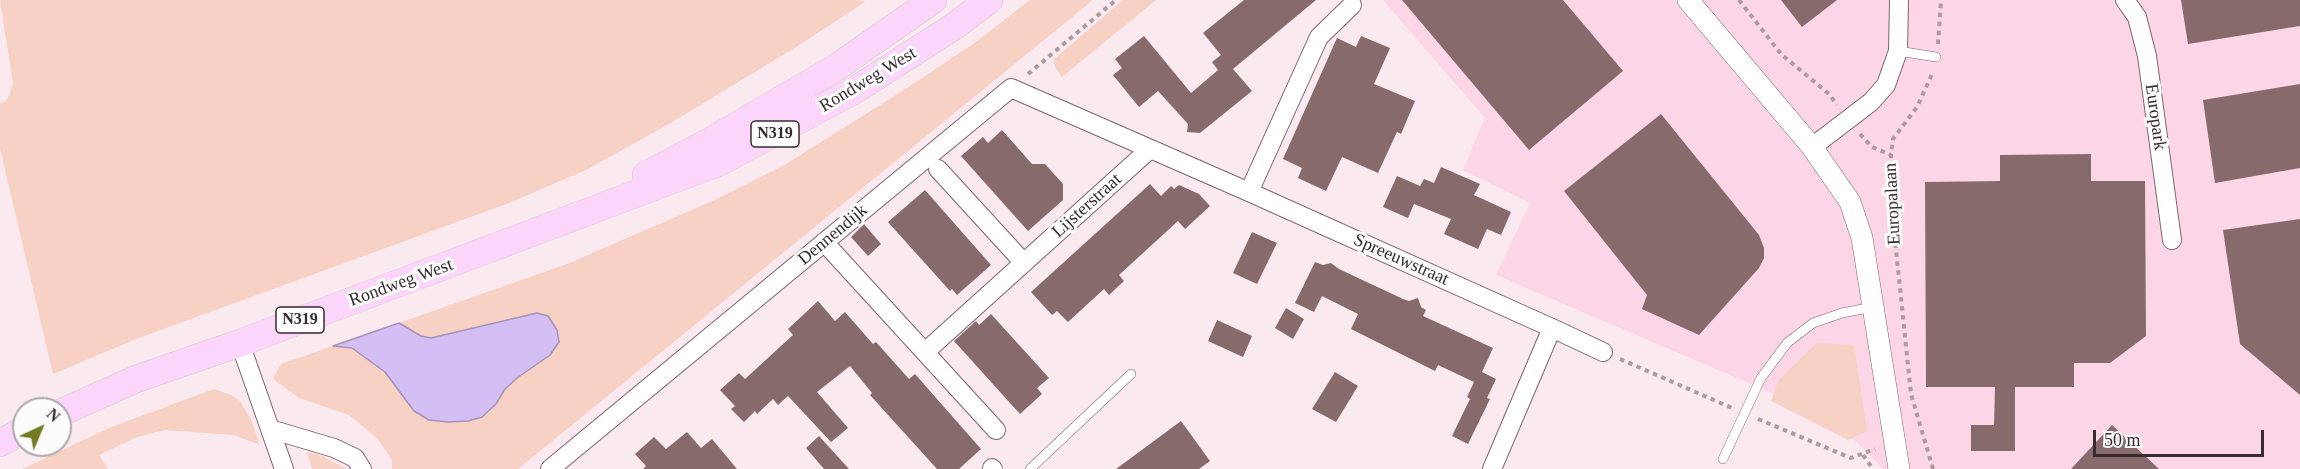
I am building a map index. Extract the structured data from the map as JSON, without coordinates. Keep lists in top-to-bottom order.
{
  "streets": {
    "main road": ["Rondweg West", "N319"],
    "street": [
      "Europark",
      "Europalaan",
      "Lijsterstraat",
      "Dennendijk",
      "Spreeuwstraat"
    ]
  },
  "crossings": [
    ["Lijsterstraat", "Spreeuwstraat"],
    ["Dennendijk", "Spreeuwstraat"]
  ],
  "scale_bar": "50 m",
  "north": "top right"
}
